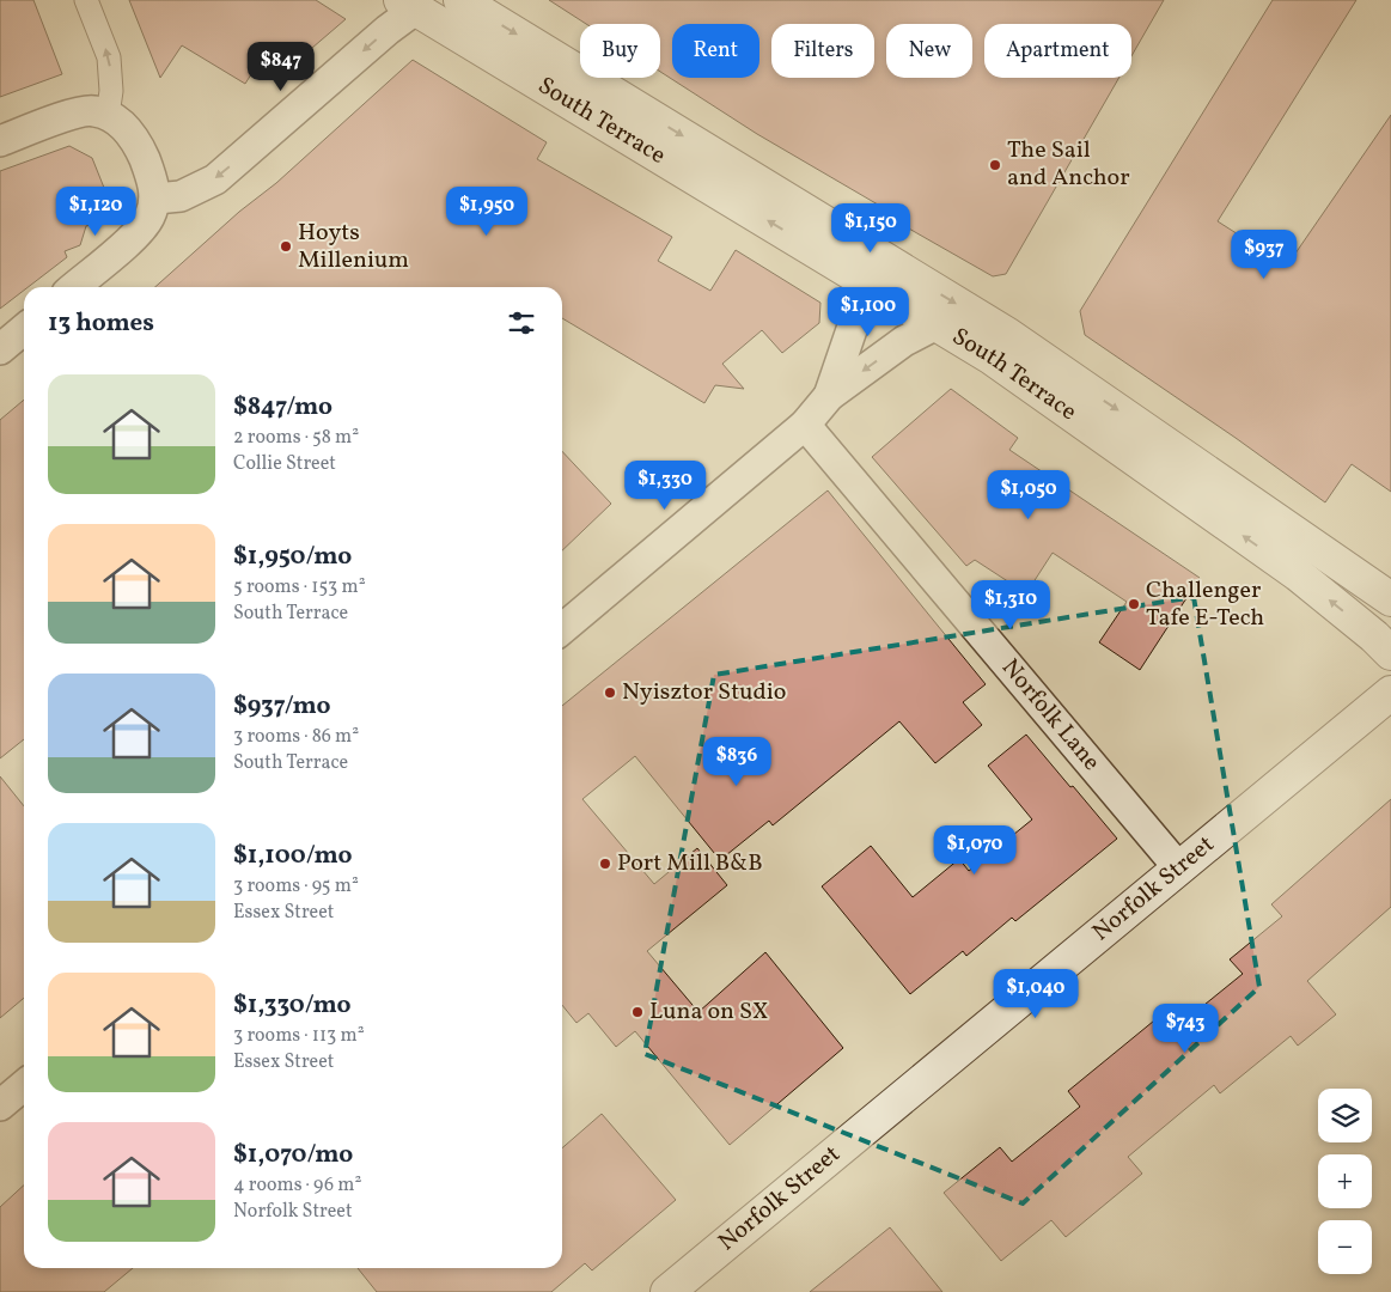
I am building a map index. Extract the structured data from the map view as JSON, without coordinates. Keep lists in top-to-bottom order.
{
  "streets": {
    "street": ["South Terrace", "Norfolk Lane", "Norfolk Street"]
  },
  "crossings": [
    ["Norfolk Lane", "Norfolk Street"]
  ],
  "places": [
    "The Sail and Anchor",
    "Hoyts Millenium",
    "Challenger Tafe E-Tech",
    "Nyisztor Studio",
    "Port Mill B&B",
    "Luna on SX"
  ],
  "page": {
    "chip": [
      "Buy",
      "Rent",
      "Filters",
      "New",
      "Apartment"
    ],
    "price": [
      "$847",
      "$1,120",
      "$1,950",
      "$1,150",
      "$937",
      "$1,100",
      "$1,330",
      "$1,050",
      "$1,310",
      "$836",
      "$1,070",
      "$1,040",
      "$743"
    ],
    "heading": "13 homes",
    "list": [
      {
        "name": "$847/mo",
        "note": "2 rooms · 58 m² · Collie Street"
      },
      {
        "name": "$1,950/mo",
        "note": "5 rooms · 153 m² · South Terrace"
      },
      {
        "name": "$937/mo",
        "note": "3 rooms · 86 m² · South Terrace"
      },
      {
        "name": "$1,100/mo",
        "note": "3 rooms · 95 m² · Essex Street"
      },
      {
        "name": "$1,330/mo",
        "note": "3 rooms · 113 m² · Essex Street"
      },
      {
        "name": "$1,070/mo",
        "note": "4 rooms · 96 m² · Norfolk Street"
      }
    ],
    "map_buttons": ["+", "−"]
  }
}
